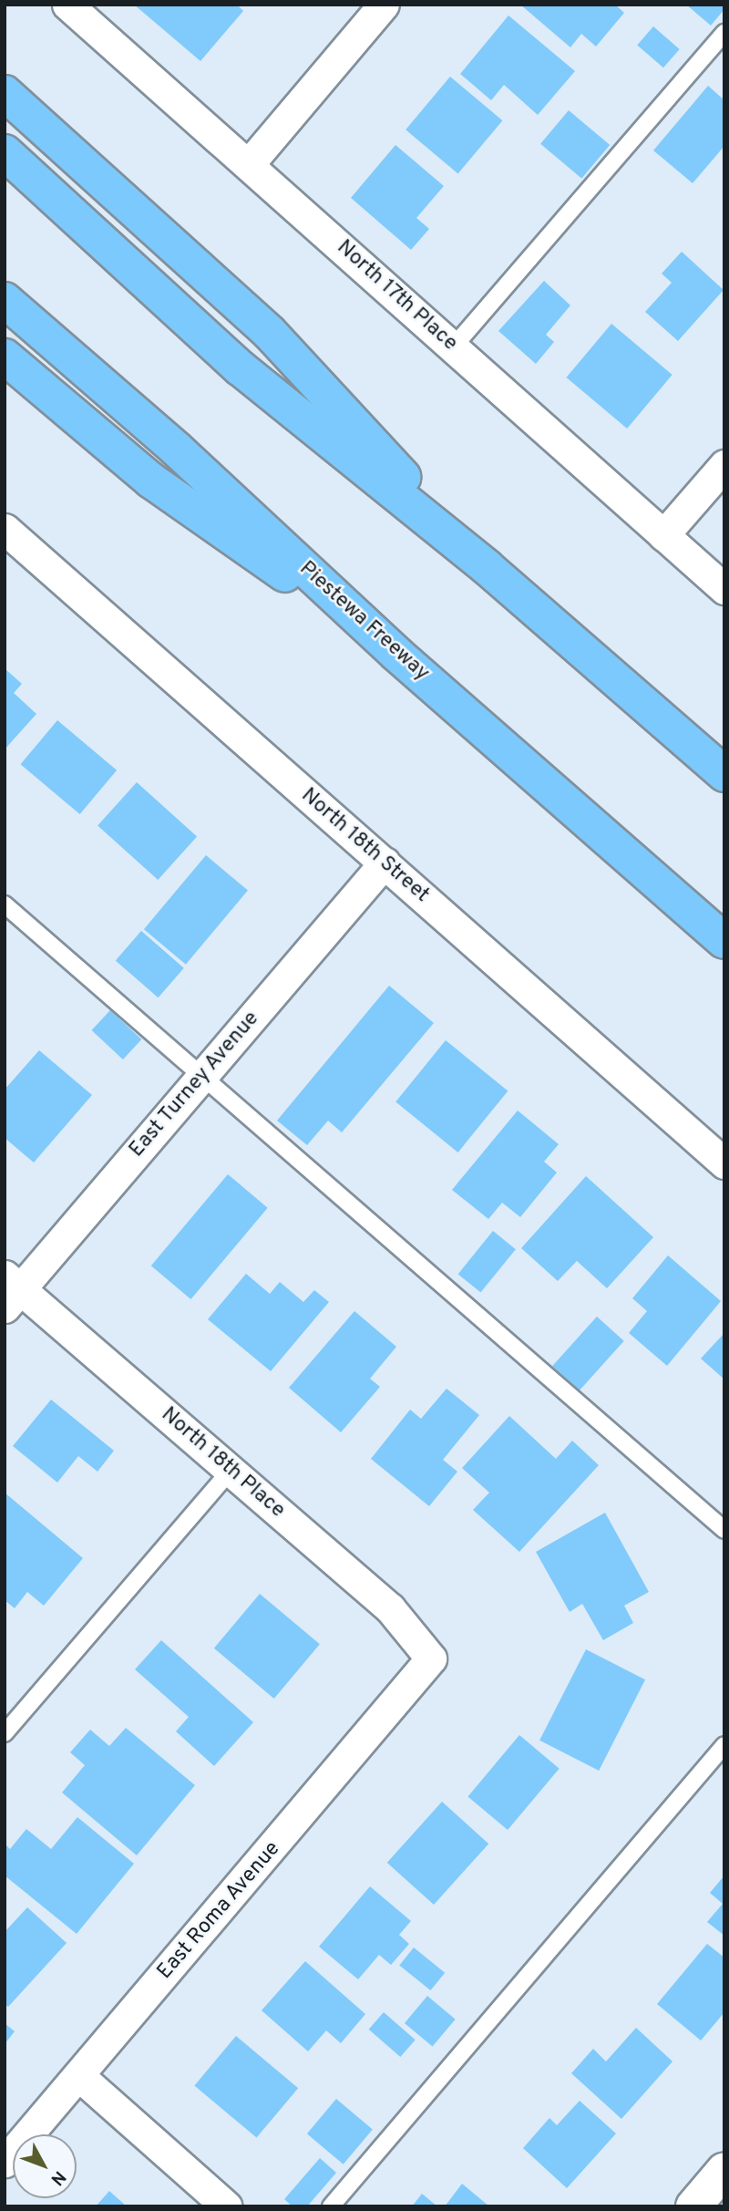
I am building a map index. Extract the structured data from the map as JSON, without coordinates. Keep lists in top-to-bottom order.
{
  "streets": {
    "highway": ["Piestewa Freeway"],
    "street": [
      "North 17th Place",
      "North 18th Street",
      "East Turney Avenue",
      "North 18th Place",
      "East Roma Avenue"
    ]
  },
  "crossings": [
    ["North 18th Street", "East Turney Avenue"],
    ["East Turney Avenue", "North 18th Place"],
    ["North 18th Place", "East Roma Avenue"]
  ],
  "north": "bottom right"
}
